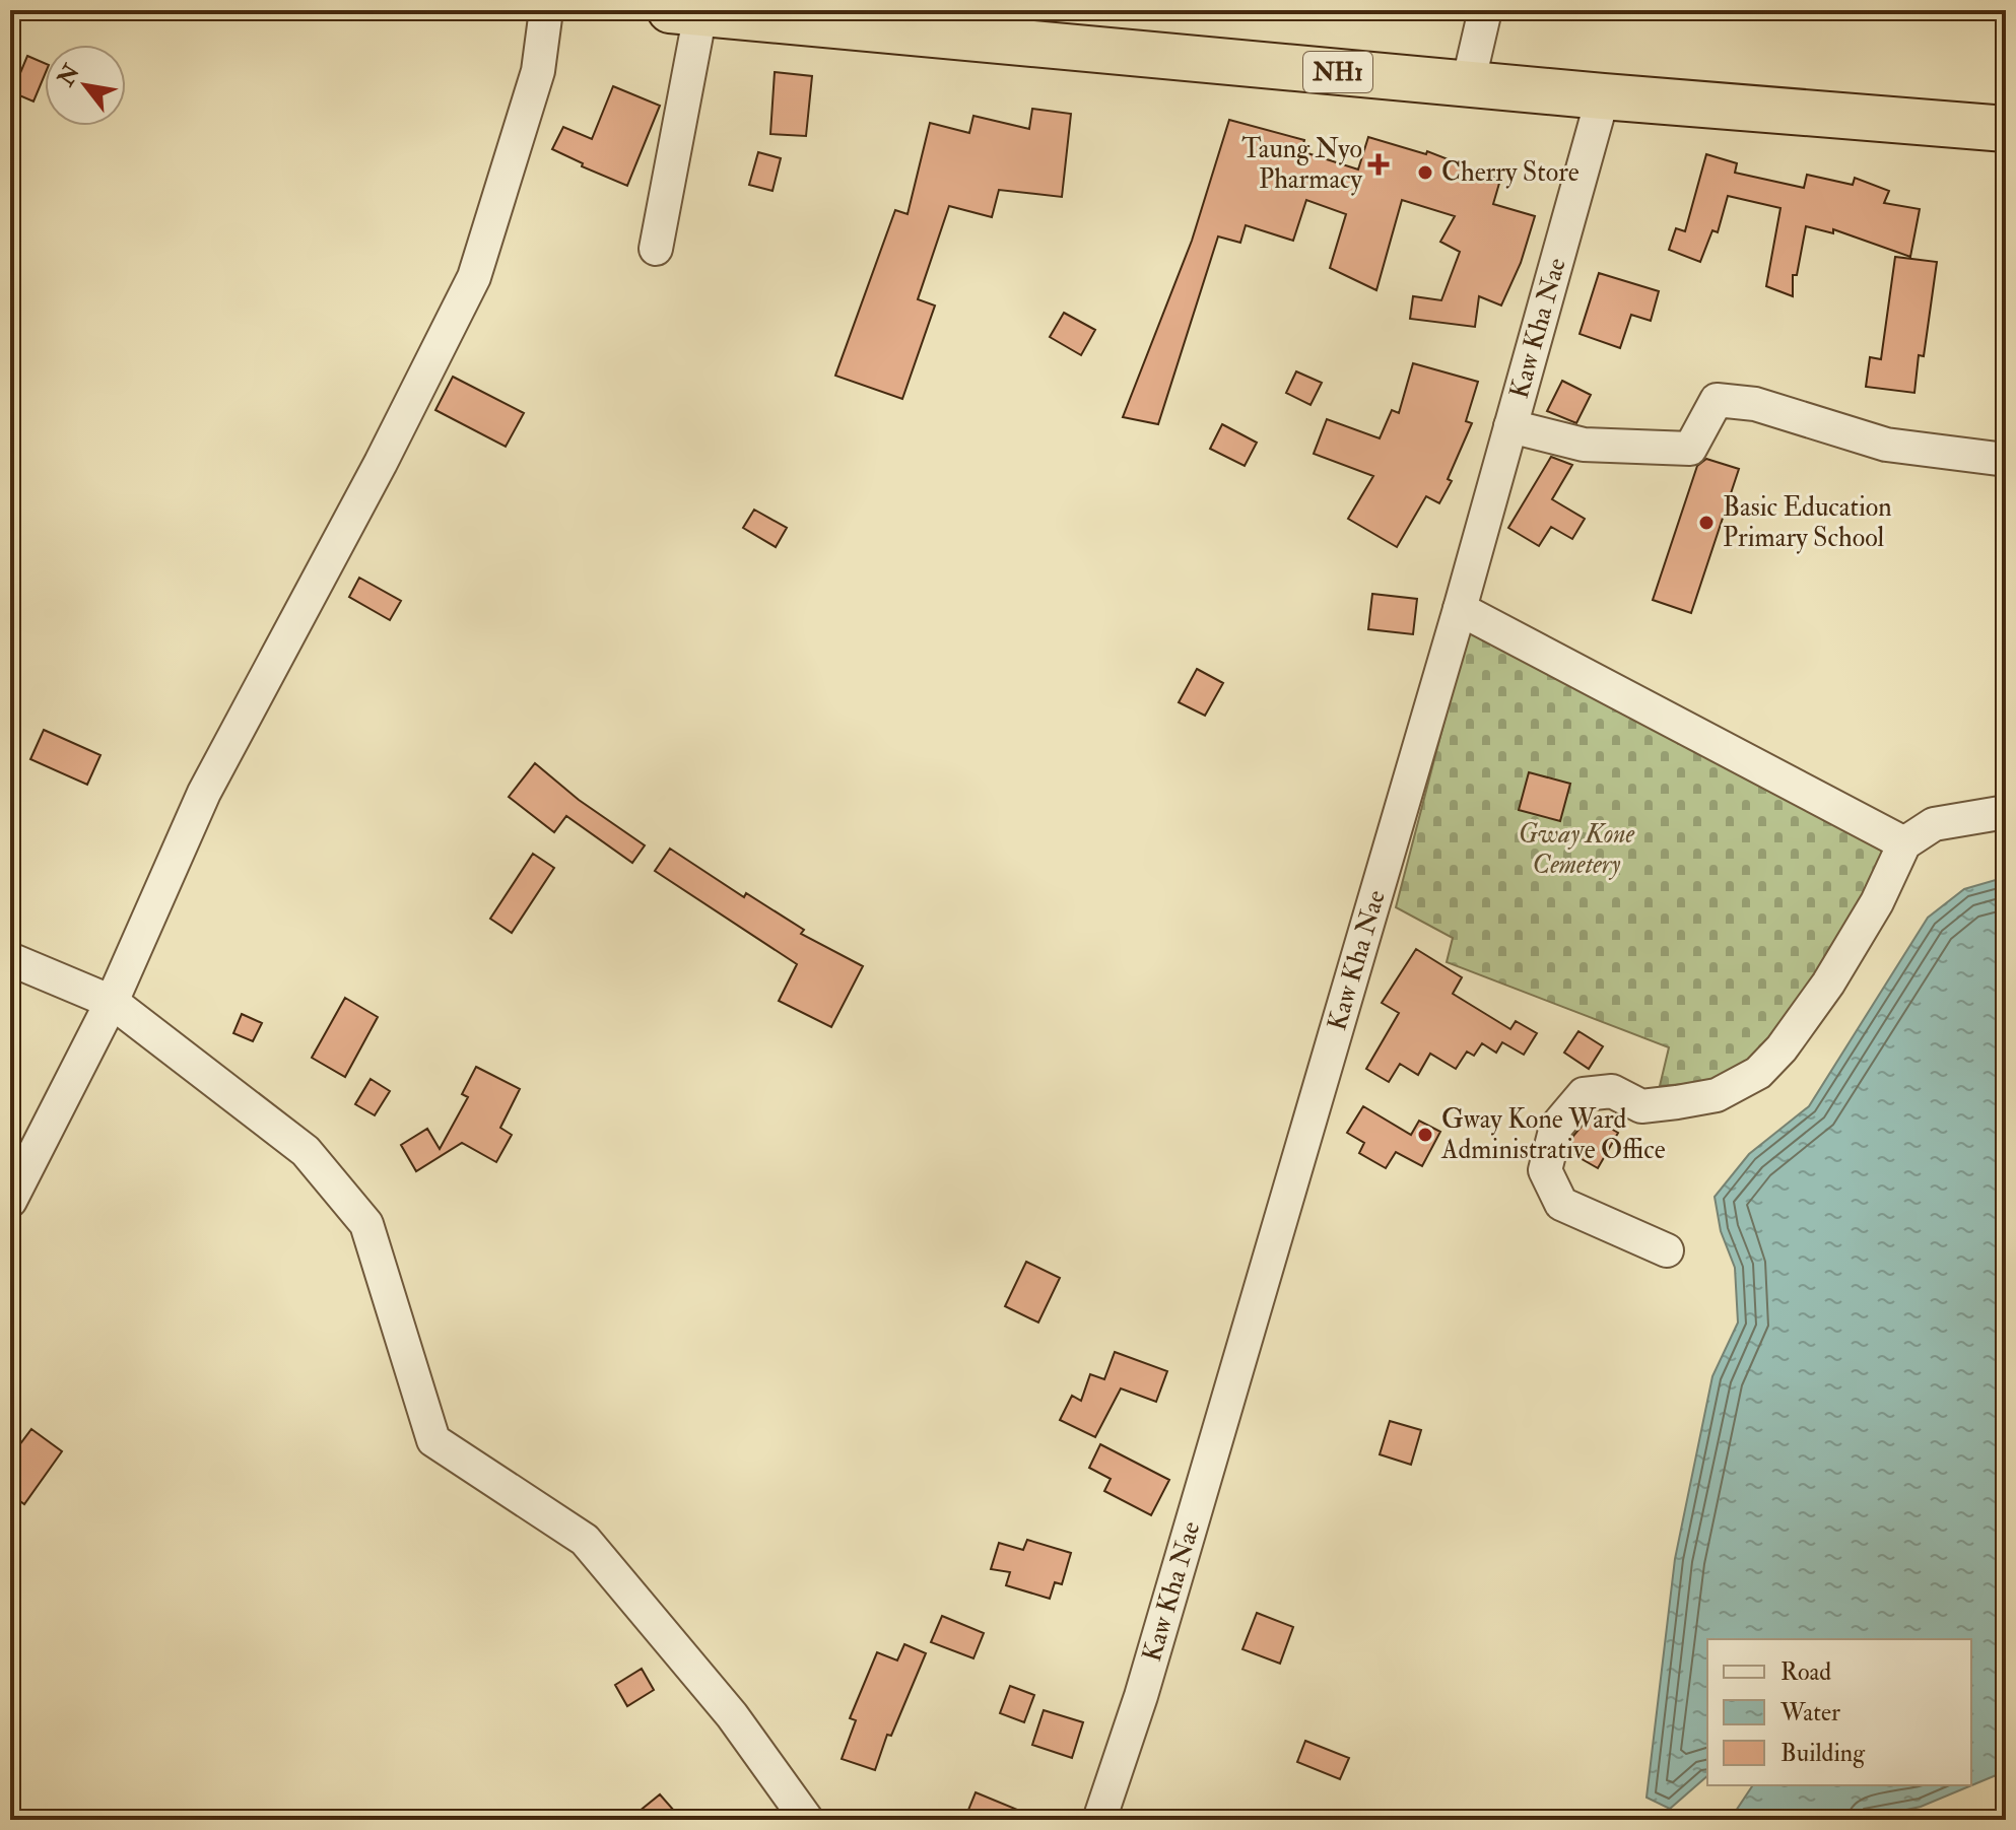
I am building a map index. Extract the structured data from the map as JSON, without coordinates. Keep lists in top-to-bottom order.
{
  "streets": {
    "highway": ["NH1"],
    "street": ["Kaw Kha Nae"]
  },
  "crossings": [
    ["NH1", "Kaw Kha Nae"]
  ],
  "parks": ["Gway Kone Cemetery"],
  "places": {
    "health": ["Taung Nyo Pharmacy"],
    "other": ["Cherry Store", "Basic Education Primary School", "Gway Kone Ward Administrative Office"]
  },
  "legend": ["Road", "Water", "Building"],
  "north": "top left"
}
